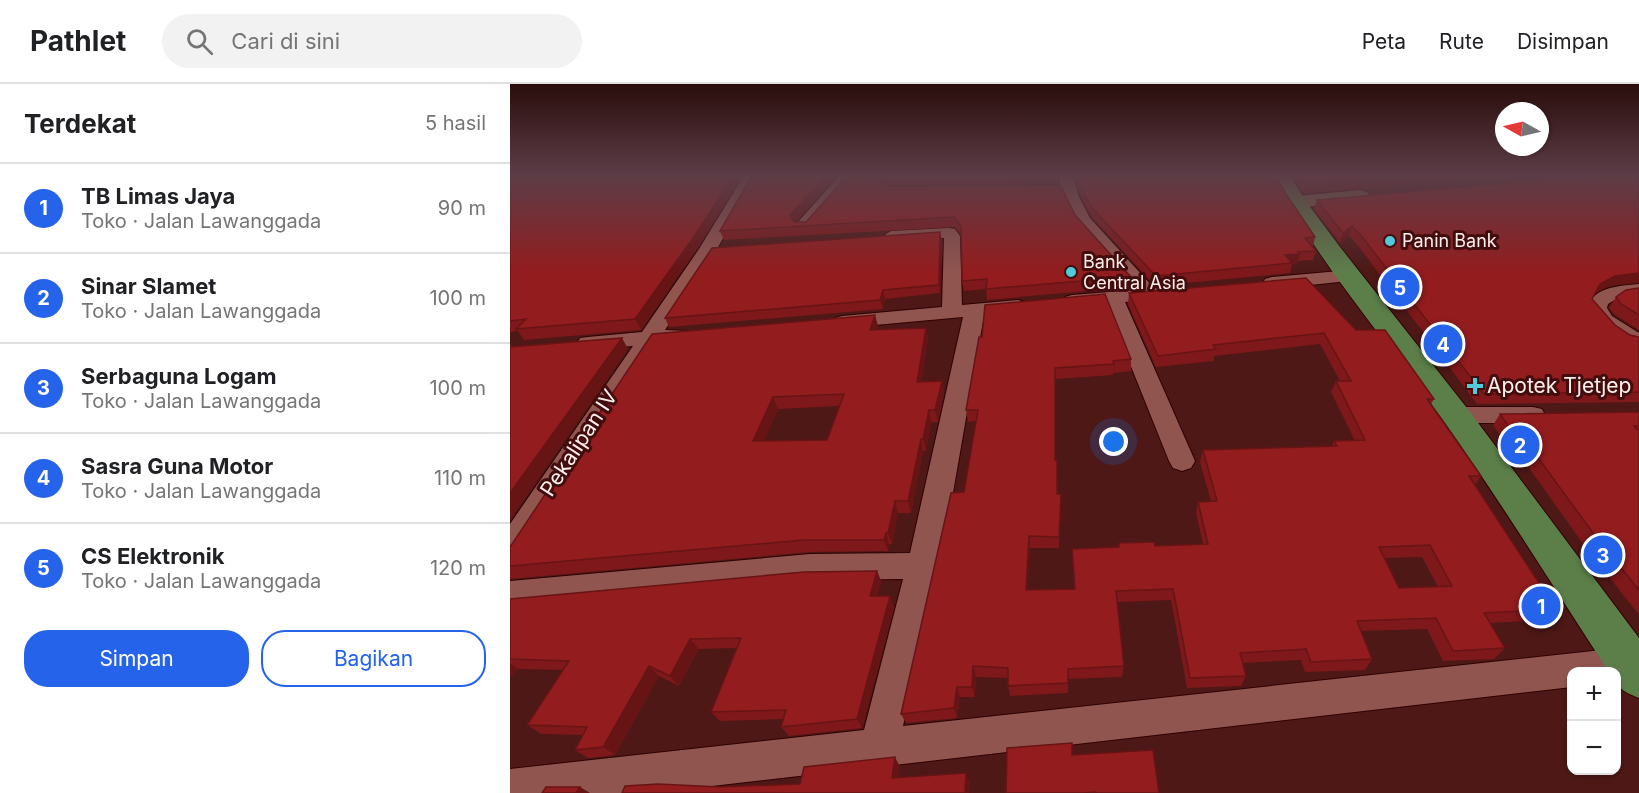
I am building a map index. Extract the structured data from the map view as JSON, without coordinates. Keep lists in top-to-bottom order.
{
  "streets": {
    "street": ["Pekalipan IV"]
  },
  "places": {
    "other": ["Panin Bank", "Bank Central Asia"],
    "health": ["Apotek Tjetjep"]
  },
  "north": "left",
  "page": {
    "header": "Pathlet",
    "search": "Cari di sini",
    "nav": ["Peta", "Rute", "Disimpan"],
    "heading": ["Terdekat", "5 hasil"],
    "list": [
      {
        "mark": "1",
        "name": "TB Limas Jaya",
        "note": "Toko · Jalan Lawanggada",
        "value": "90 m"
      },
      {
        "mark": "2",
        "name": "Sinar Slamet",
        "note": "Toko · Jalan Lawanggada",
        "value": "100 m"
      },
      {
        "mark": "3",
        "name": "Serbaguna Logam",
        "note": "Toko · Jalan Lawanggada",
        "value": "100 m"
      },
      {
        "mark": "4",
        "name": "Sasra Guna Motor",
        "note": "Toko · Jalan Lawanggada",
        "value": "110 m"
      },
      {
        "mark": "5",
        "name": "CS Elektronik",
        "note": "Toko · Jalan Lawanggada",
        "value": "120 m"
      }
    ],
    "pins": [
      "5",
      "4",
      "2",
      "3",
      "1"
    ],
    "buttons": ["Simpan", "Bagikan"],
    "map_buttons": ["+", "−"]
  }
}
